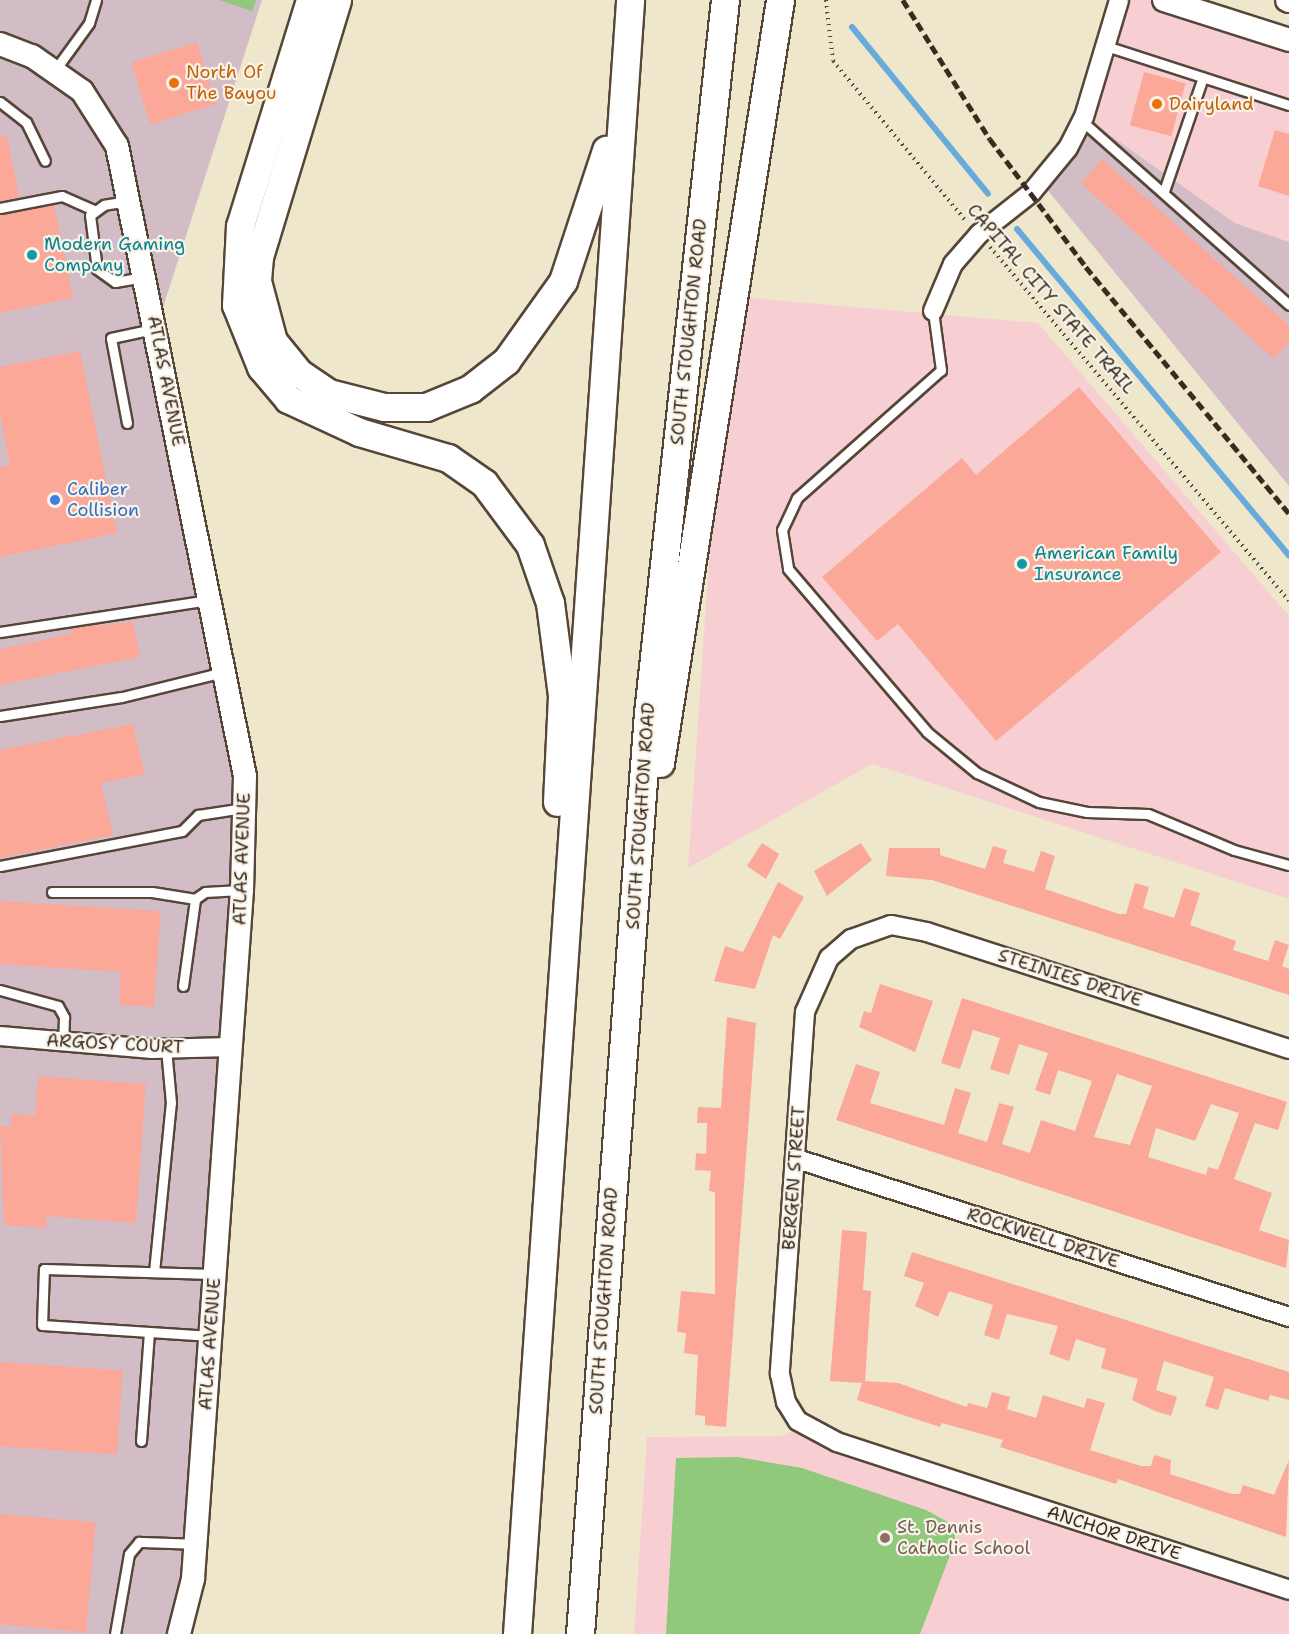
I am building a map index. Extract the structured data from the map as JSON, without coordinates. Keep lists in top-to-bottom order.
{
  "streets": {
    "main road": ["SOUTH STOUGHTON ROAD"],
    "street": [
      "ATLAS AVENUE",
      "STEINIES DRIVE",
      "ARGOSY COURT",
      "BERGEN STREET",
      "ROCKWELL DRIVE",
      "ANCHOR DRIVE"
    ],
    "path": ["CAPITAL CITY STATE TRAIL"]
  },
  "crossings": [
    ["ATLAS AVENUE", "ARGOSY COURT"],
    ["STEINIES DRIVE", "BERGEN STREET"],
    ["BERGEN STREET", "ROCKWELL DRIVE"],
    ["BERGEN STREET", "ANCHOR DRIVE"]
  ],
  "places": [
    "North Of The Bayou",
    "Dairyland",
    "Modern Gaming Company",
    "Caliber Collision",
    "American Family Insurance",
    "St. Dennis Catholic School"
  ]
}
